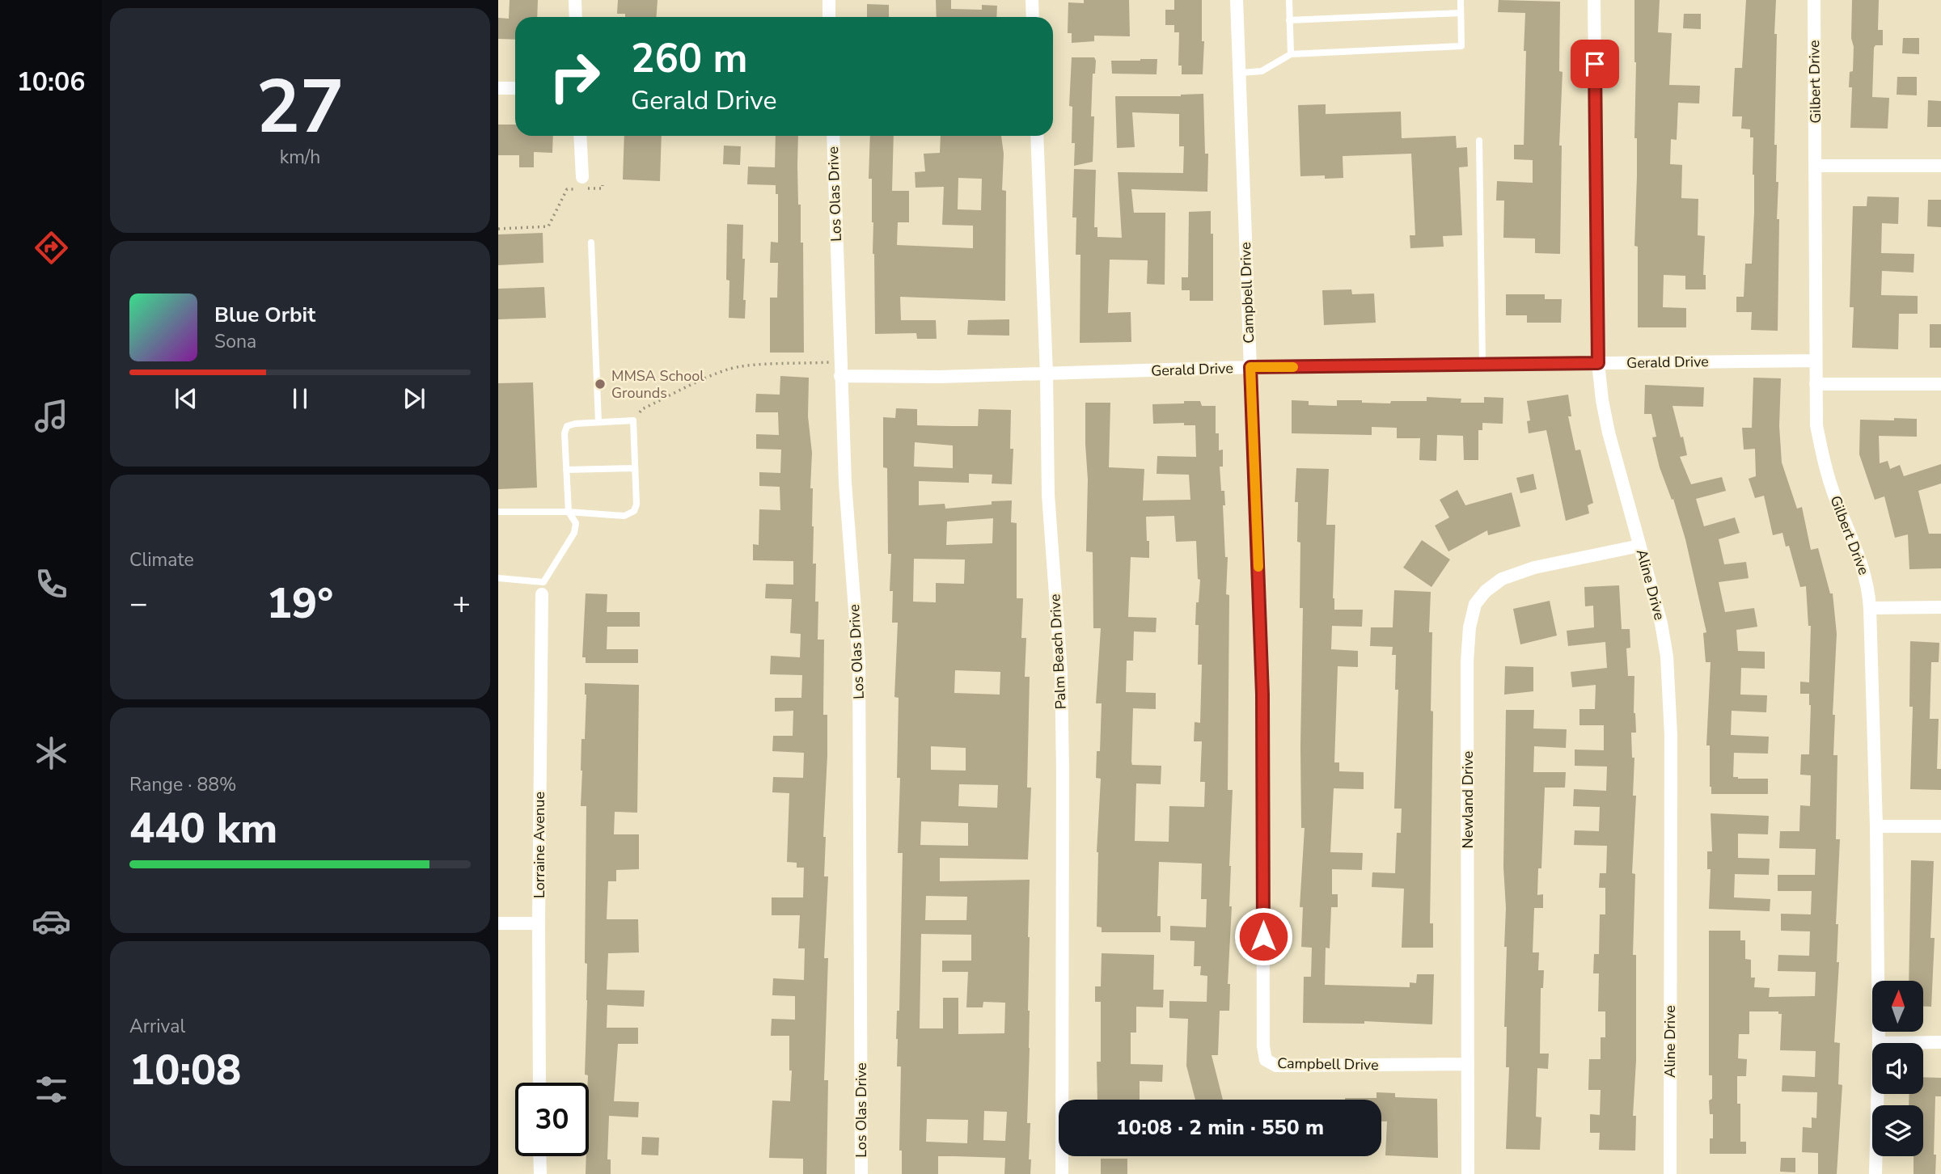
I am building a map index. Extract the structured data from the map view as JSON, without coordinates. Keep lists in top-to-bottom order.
{
  "streets": {
    "street": [
      "Gilbert Drive",
      "Los Olas Drive",
      "Campbell Drive",
      "Gerald Drive",
      "Aline Drive",
      "Palm Beach Drive",
      "Newland Drive",
      "Lorraine Avenue"
    ]
  },
  "crossings": [
    ["Gilbert Drive", "Gerald Drive"],
    ["Los Olas Drive", "Gerald Drive"],
    ["Campbell Drive", "Gerald Drive"],
    ["Campbell Drive", "Newland Drive"],
    ["Gerald Drive", "Aline Drive"],
    ["Gerald Drive", "Palm Beach Drive"],
    ["Aline Drive", "Newland Drive"]
  ],
  "places": ["MMSA School Grounds"],
  "north": "top",
  "page": {
    "tabs": "10:06",
    "tile": [
      ["27", "km/h"],
      "Climate",
      ["Range · 88%", "440 km"],
      ["Arrival", "10:08"]
    ],
    "turn": ["260 m", "Gerald Drive"],
    "song": ["Blue Orbit", "Sona"],
    "heat": ["−", "19°", "+"],
    "limit": "30",
    "trip": "10:08 · 2 min · 550 m"
  }
}
